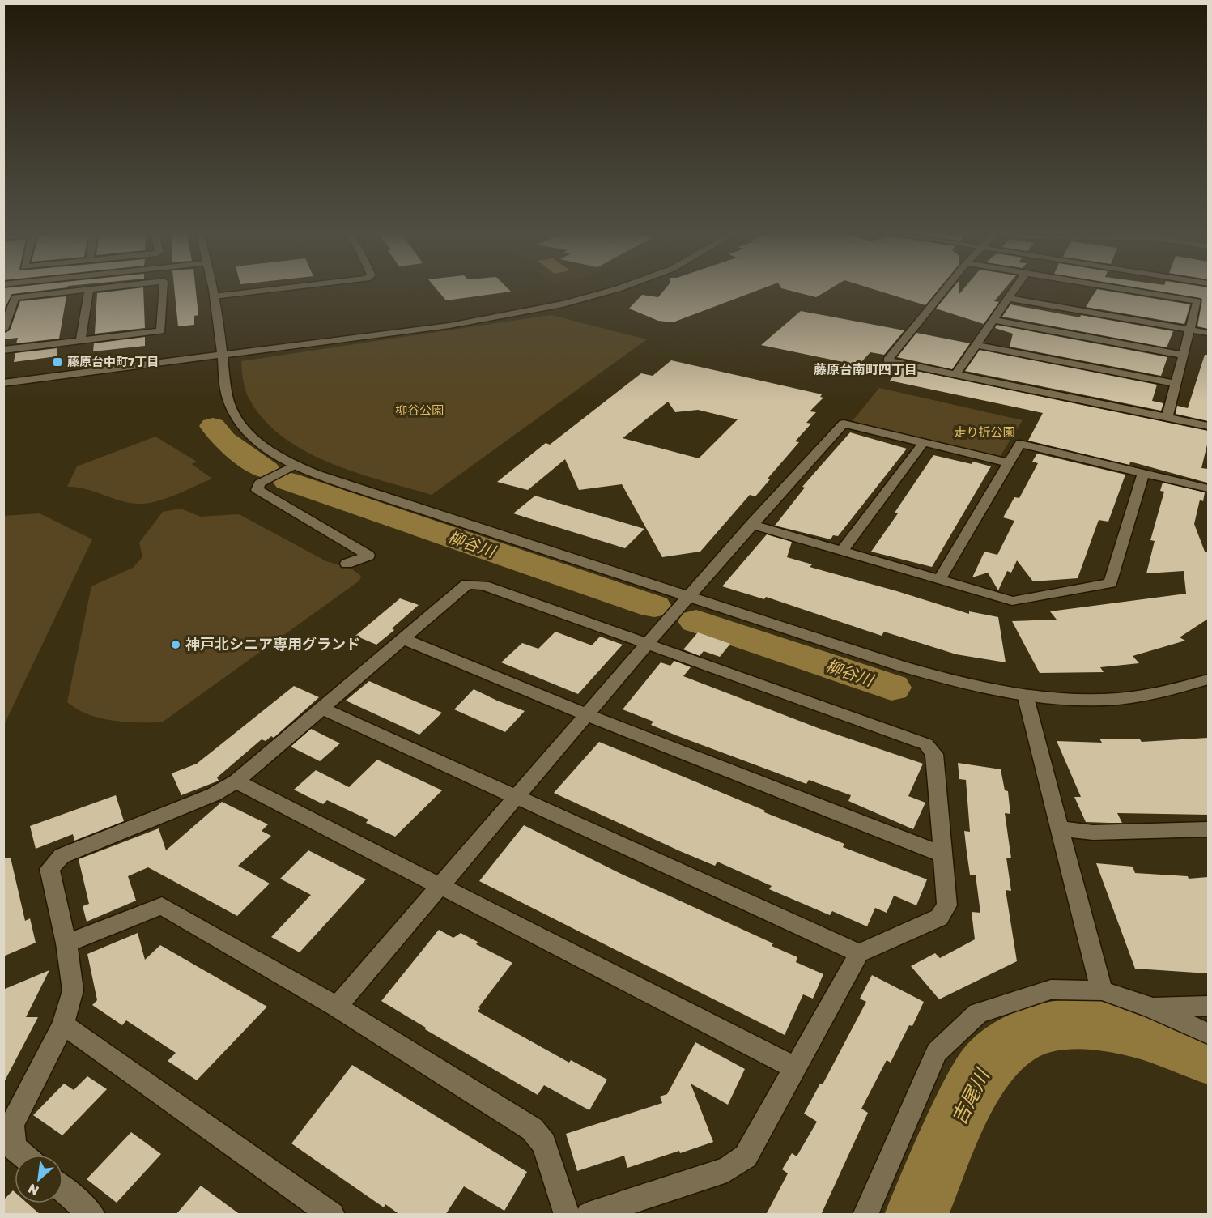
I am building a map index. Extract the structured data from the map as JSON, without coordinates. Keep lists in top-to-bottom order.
{
  "districts": ["藤原台南町四丁目"],
  "water": ["柳谷川", "吉尾川"],
  "parks": ["柳谷公園", "走り折公園"],
  "places": {
    "transit": ["藤原台中町7丁目"],
    "other": ["神戸北シニア専用グランド"]
  },
  "north": "bottom left"
}
